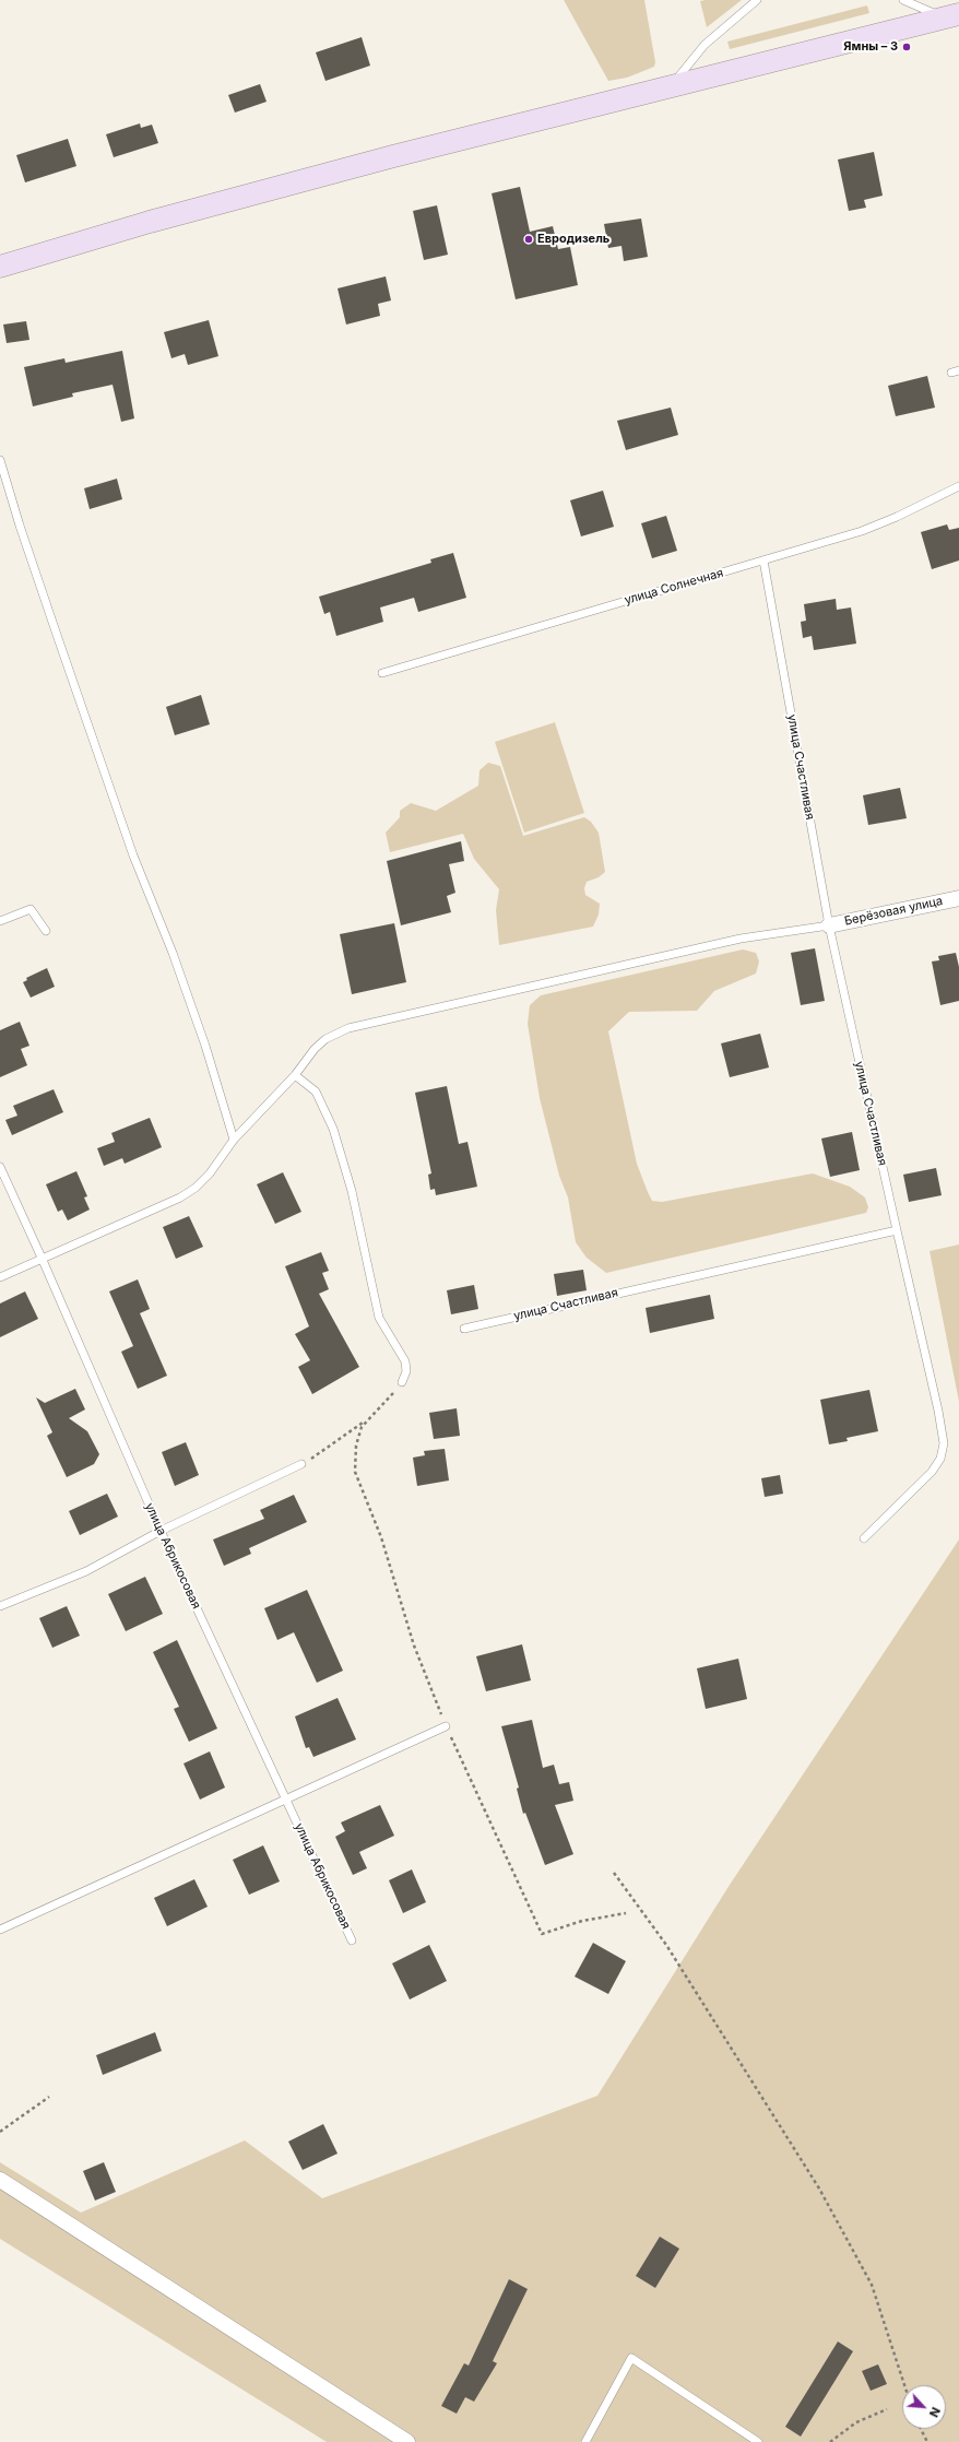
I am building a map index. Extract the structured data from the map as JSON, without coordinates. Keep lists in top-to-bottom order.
{
  "streets": {
    "street": ["Берёзовая улица"],
    "lane": ["улица Солнечная", "улица Счастливая", "улица Абрикосовая"]
  },
  "crossings": [
    ["улица Солнечная", "улица Счастливая"],
    ["улица Счастливая", "Берёзовая улица"]
  ],
  "places": ["Ямны – 3", "Евродизель"],
  "north": "bottom right"
}
